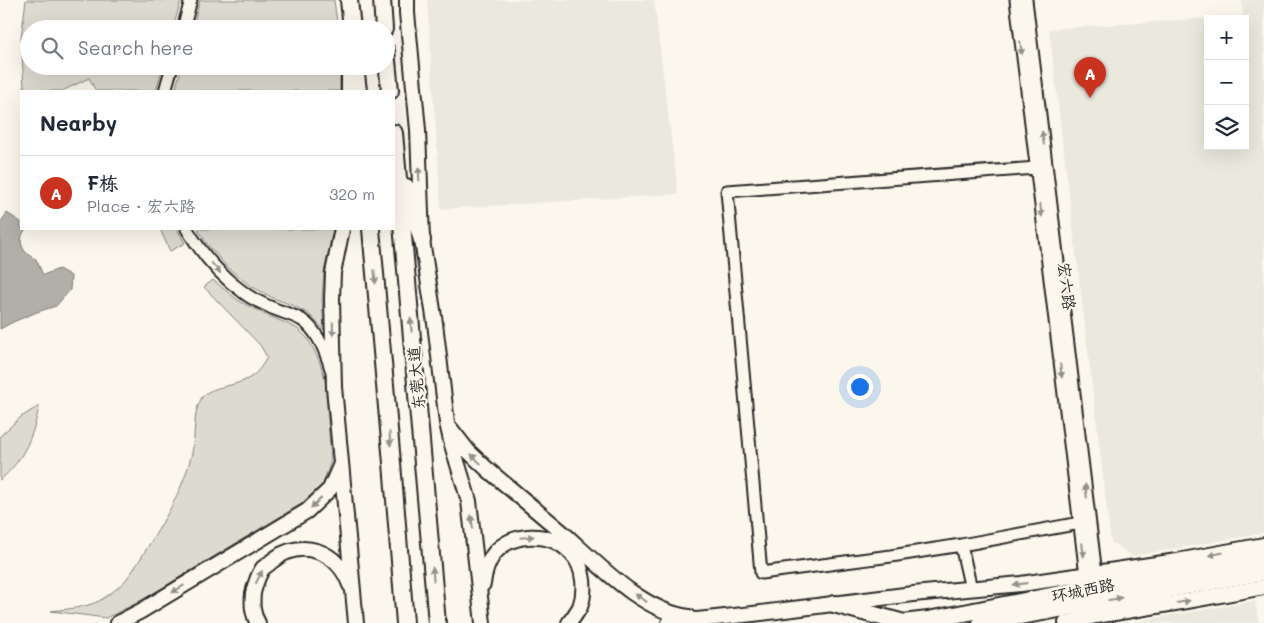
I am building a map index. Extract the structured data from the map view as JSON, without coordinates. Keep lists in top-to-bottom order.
{
  "streets": {
    "highway": ["东莞大道", "环城西路"],
    "street": ["宏六路"]
  },
  "page": {
    "map_buttons": ["+", "−"],
    "search": "Search here",
    "pins": "A",
    "heading": "Nearby",
    "list": [
      {
        "mark": "A",
        "name": "F栋",
        "note": "Place · 宏六路",
        "value": "320 m"
      }
    ]
  }
}
